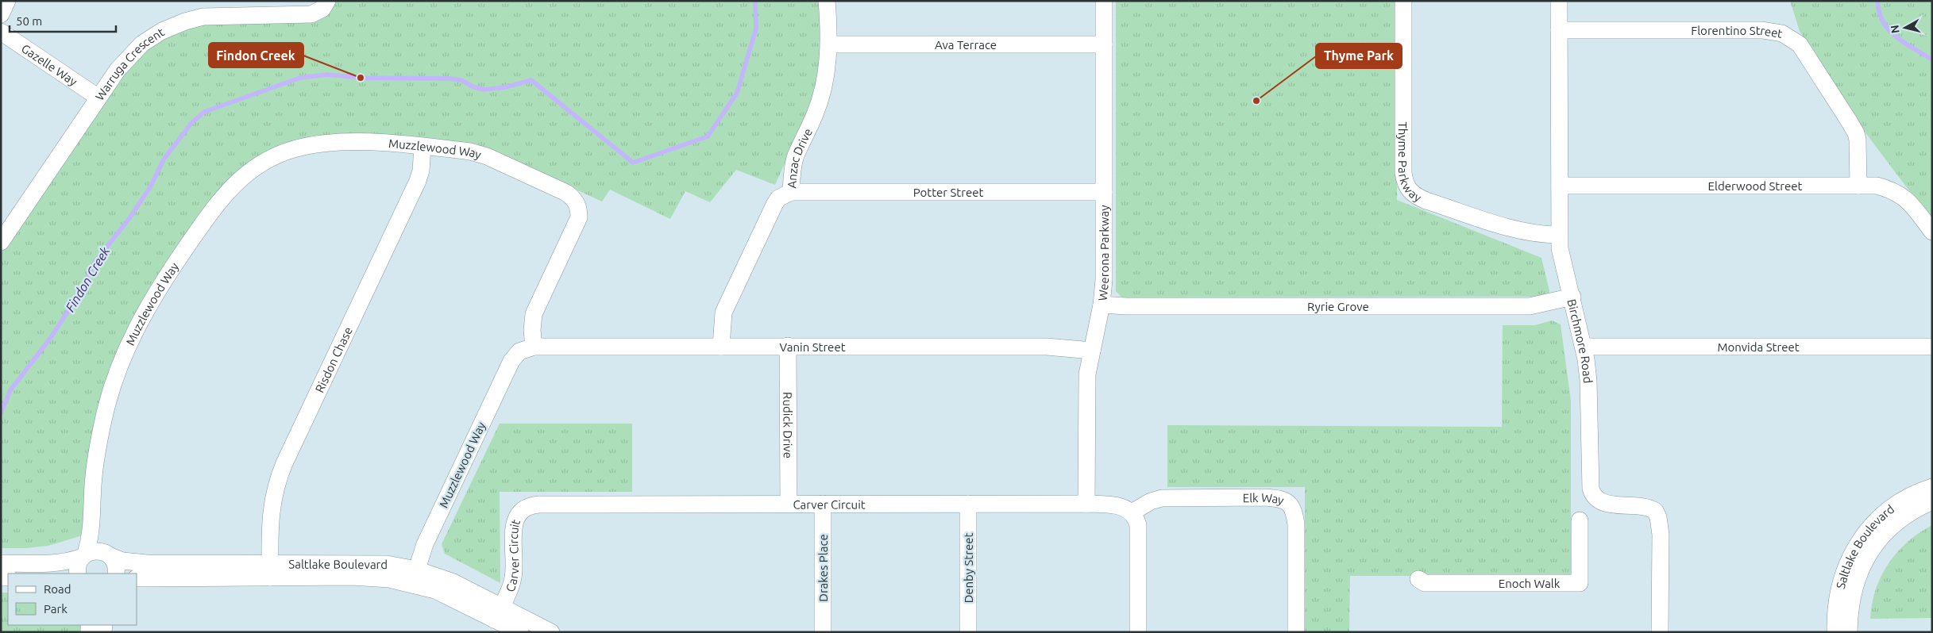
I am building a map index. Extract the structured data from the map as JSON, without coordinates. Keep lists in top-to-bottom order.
{
  "streets": {
    "street": [
      "Florentino Street",
      "Ava Terrace",
      "Gazelle Way",
      "Warruga Crescent",
      "Muzzlewood Way",
      "Anzac Drive",
      "Thyme Parkway",
      "Elderwood Street",
      "Potter Street",
      "Weerona Parkway",
      "Ryrie Grove",
      "Birchmore Road",
      "Vanin Street",
      "Monvida Street",
      "Risdon Chase",
      "Rudick Drive",
      "Elk Way",
      "Carver Circuit",
      "Saltlake Boulevard",
      "Drakes Place",
      "Denby Street",
      "Enoch Walk"
    ]
  },
  "crossings": [
    ["Florentino Street", "Elderwood Street"],
    ["Florentino Street", "Birchmore Road"],
    ["Ava Terrace", "Anzac Drive"],
    ["Ava Terrace", "Weerona Parkway"],
    ["Gazelle Way", "Warruga Crescent"],
    ["Muzzlewood Way", "Vanin Street"],
    ["Muzzlewood Way", "Risdon Chase"],
    ["Muzzlewood Way", "Saltlake Boulevard"],
    ["Anzac Drive", "Potter Street"],
    ["Anzac Drive", "Vanin Street"],
    ["Thyme Parkway", "Birchmore Road"],
    ["Elderwood Street", "Birchmore Road"],
    ["Potter Street", "Weerona Parkway"],
    ["Weerona Parkway", "Ryrie Grove"],
    ["Weerona Parkway", "Vanin Street"],
    ["Weerona Parkway", "Carver Circuit"],
    ["Ryrie Grove", "Birchmore Road"],
    ["Birchmore Road", "Monvida Street"],
    ["Vanin Street", "Rudick Drive"],
    ["Risdon Chase", "Saltlake Boulevard"],
    ["Rudick Drive", "Carver Circuit"],
    ["Elk Way", "Carver Circuit"],
    ["Carver Circuit", "Saltlake Boulevard"],
    ["Carver Circuit", "Drakes Place"],
    ["Carver Circuit", "Denby Street"]
  ],
  "water": ["Findon Creek"],
  "places": ["Findon Creek", "Thyme Park"],
  "legend": ["Road", "Park"],
  "scale_bar": "50 m",
  "north": "left"
}
